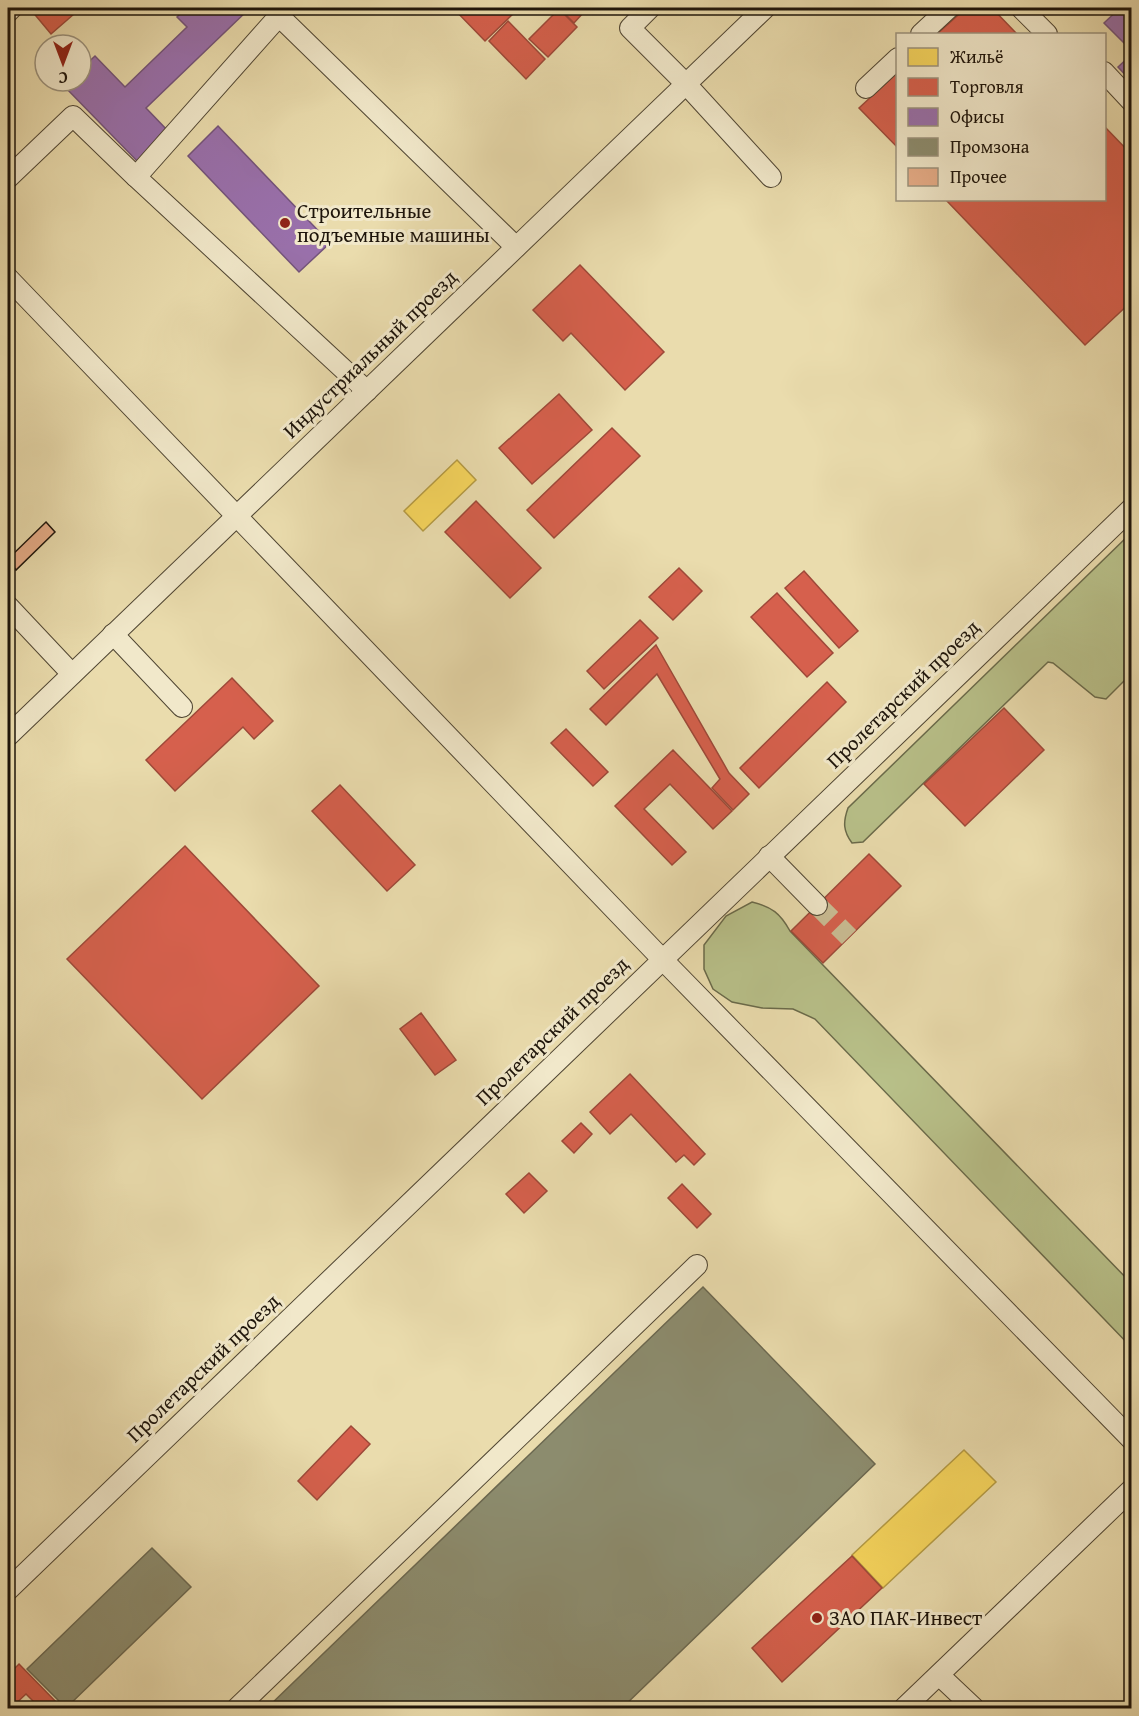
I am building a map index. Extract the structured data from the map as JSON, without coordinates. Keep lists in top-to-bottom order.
{
  "streets": {
    "street": ["Индустриальный проезд", "Пролетарский проезд"]
  },
  "places": ["Строительные подъемные машины", "ЗАО ПАК-Инвест"],
  "legend": [
    "Жильё",
    "Торговля",
    "Офисы",
    "Промзона",
    "Прочее"
  ],
  "north": "bottom"
}
